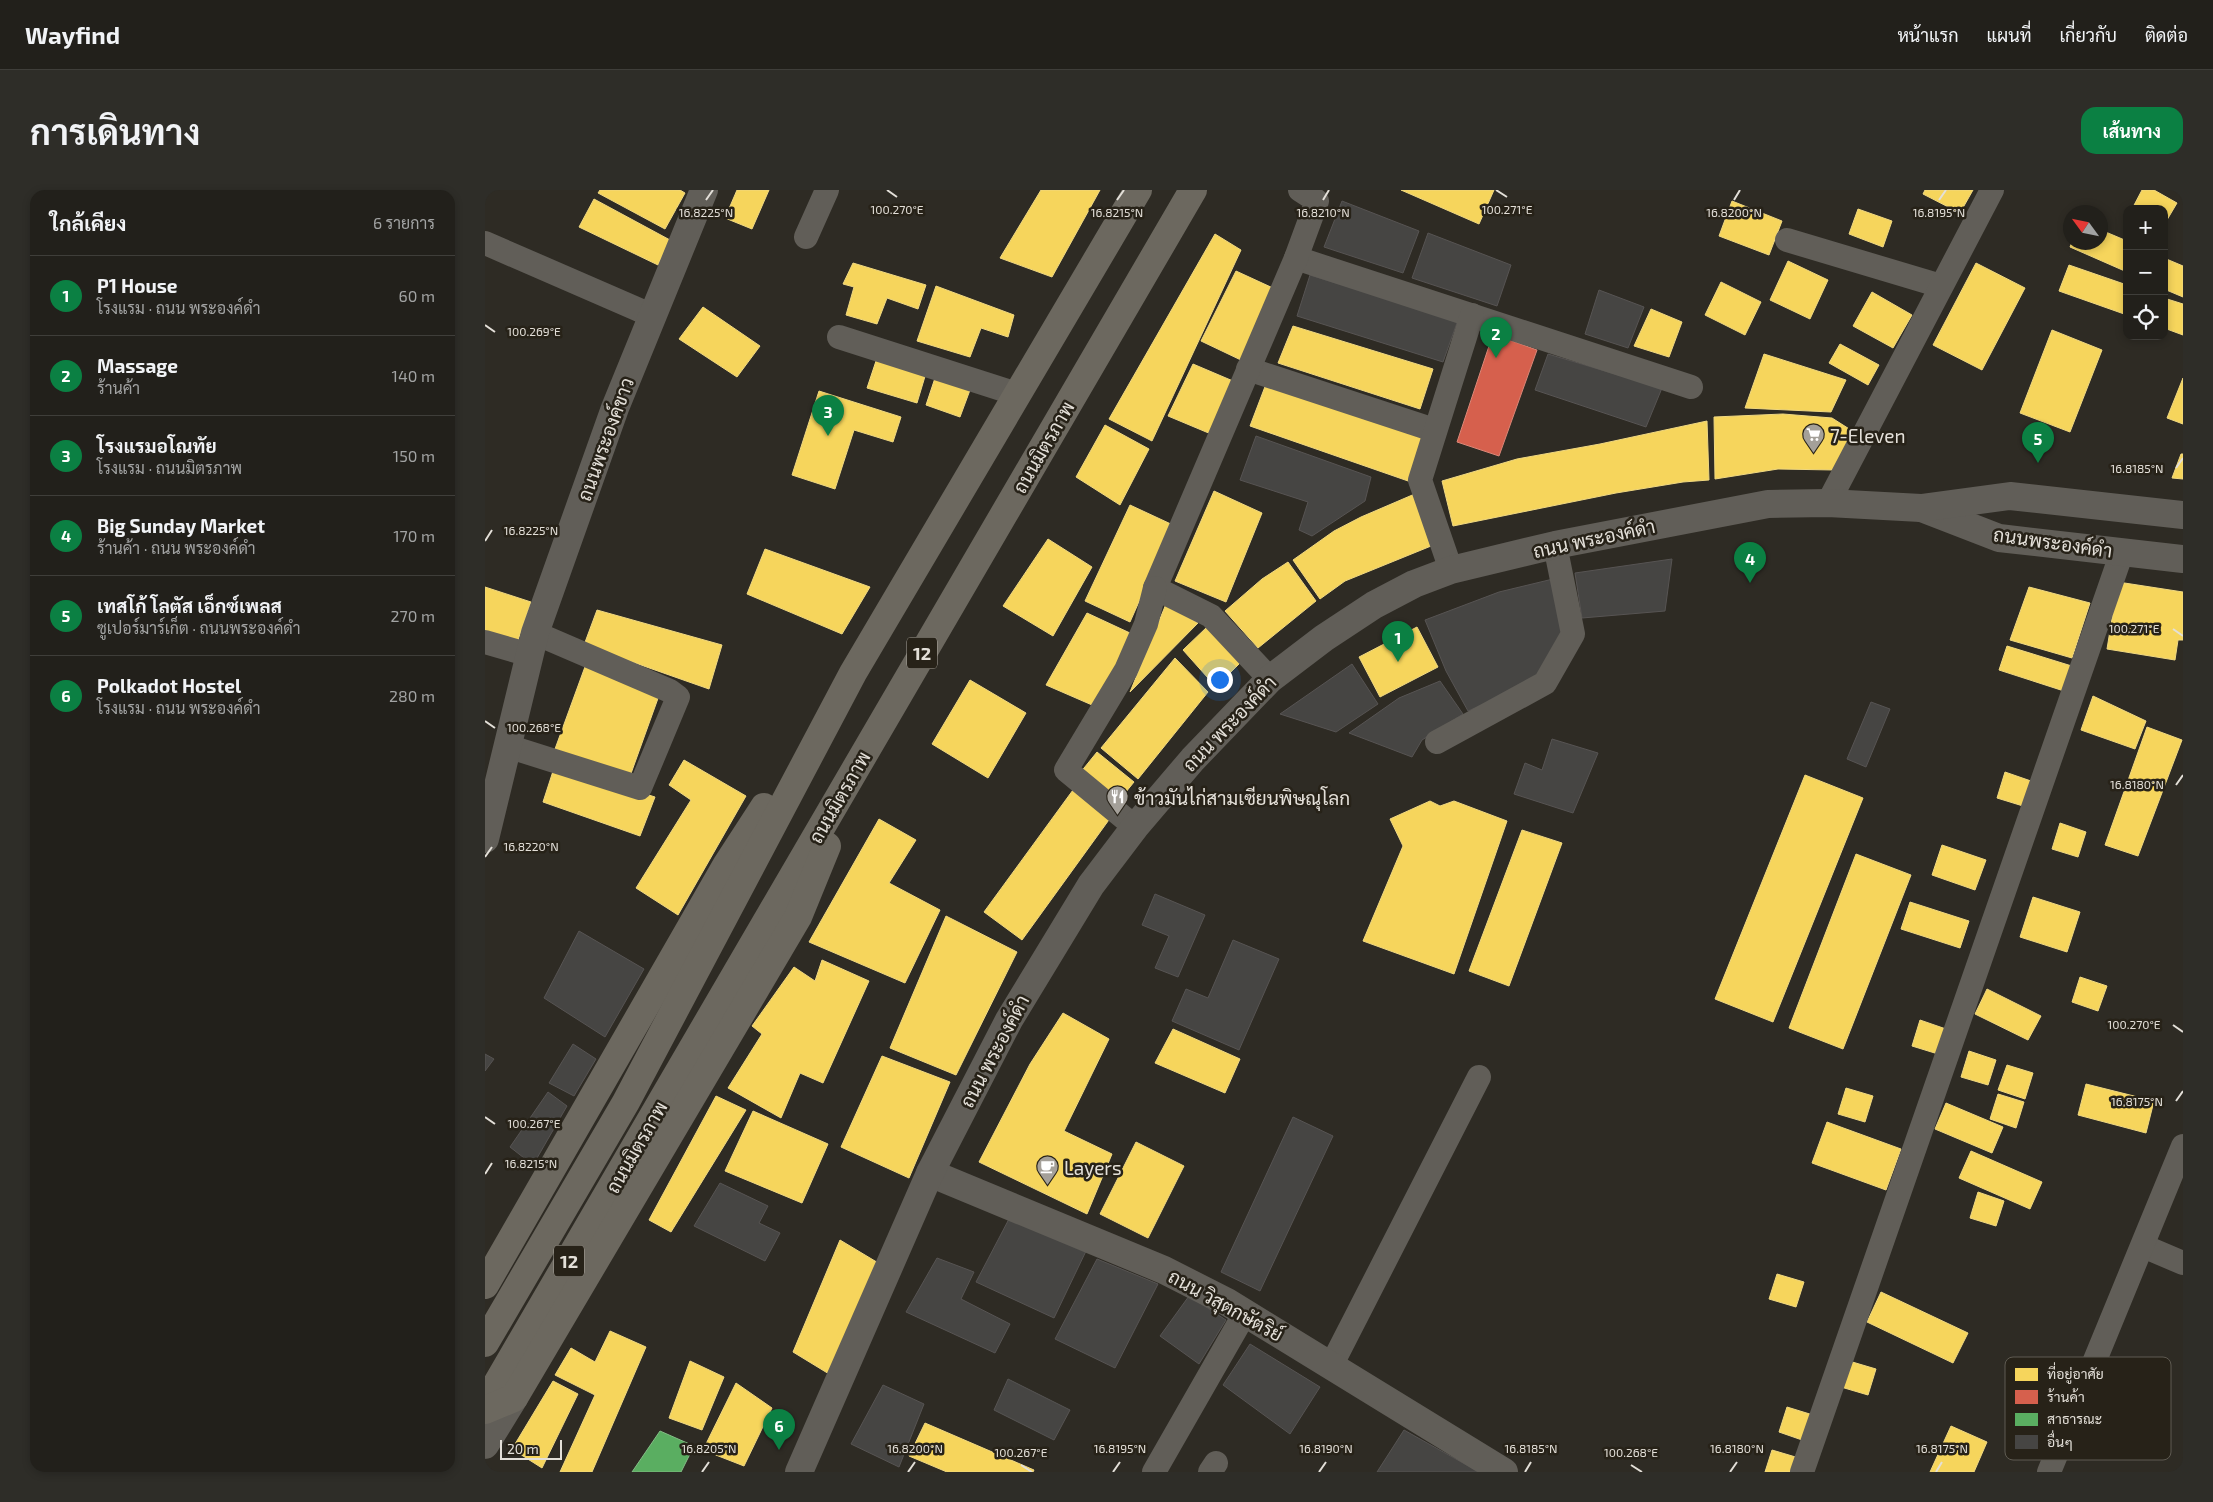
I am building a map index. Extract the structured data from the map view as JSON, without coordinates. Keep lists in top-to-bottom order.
{
  "streets": {
    "main road": ["ถนนมิตรภาพ", "12"],
    "street": [
      "ถนนพระองค์ขาว",
      "ถนน พระองค์ดำ",
      "ถนนพระองค์ดำ",
      "ถนน วิสุตกษัตริย์"
    ]
  },
  "crossings": [
    ["ถนน พระองค์ดำ", "ถนนพระองค์ดำ"],
    ["ถนน พระองค์ดำ", "ถนน วิสุตกษัตริย์"]
  ],
  "places": {
    "supermarket": ["7-Eleven"],
    "restaurant": ["ข้าวมันไก่สามเซียนพิษณุโลก"],
    "cafe": ["Layers"]
  },
  "legend": [
    "ที่อยู่อาศัย",
    "ร้านค้า",
    "สาธารณะ",
    "อื่นๆ"
  ],
  "scale_bar": "20 m",
  "north": "top left",
  "page": {
    "header": "Wayfind",
    "nav": [
      "หน้าแรก",
      "แผนที่",
      "เกี่ยวกับ",
      "ติดต่อ"
    ],
    "buttons": "เส้นทาง",
    "title": "การเดินทาง",
    "heading": ["ใกล้เคียง", "6 รายการ"],
    "map_buttons": ["+", "−"],
    "list": [
      {
        "mark": "1",
        "name": "P1 House",
        "note": "โรงแรม · ถนน พระองค์ดำ",
        "value": "60 m"
      },
      {
        "mark": "2",
        "name": "Massage",
        "note": "ร้านค้า",
        "value": "140 m"
      },
      {
        "mark": "3",
        "name": "โรงแรมอโณทัย",
        "note": "โรงแรม · ถนนมิตรภาพ",
        "value": "150 m"
      },
      {
        "mark": "4",
        "name": "Big Sunday Market",
        "note": "ร้านค้า · ถนน พระองค์ดำ",
        "value": "170 m"
      },
      {
        "mark": "5",
        "name": "เทสโก้ โลตัส เอ็กซ์เพลส",
        "note": "ซูเปอร์มาร์เก็ต · ถนนพระองค์ดำ",
        "value": "270 m"
      },
      {
        "mark": "6",
        "name": "Polkadot Hostel",
        "note": "โรงแรม · ถนน พระองค์ดำ",
        "value": "280 m"
      }
    ],
    "pins": [
      "2",
      "3",
      "5",
      "4",
      "1",
      "6"
    ],
    "scale": "20 m"
  },
  "coordinates": [
    "100.270°E",
    "100.271°E",
    "16.8210°N",
    "16.8200°N",
    "16.8195°N",
    "16.8225°N",
    "16.8215°N",
    "100.269°E",
    "16.8185°N",
    "100.268°E",
    "16.8180°N",
    "16.8220°N",
    "16.8175°N",
    "100.267°E",
    "16.8205°N",
    "16.8190°N"
  ]
}
